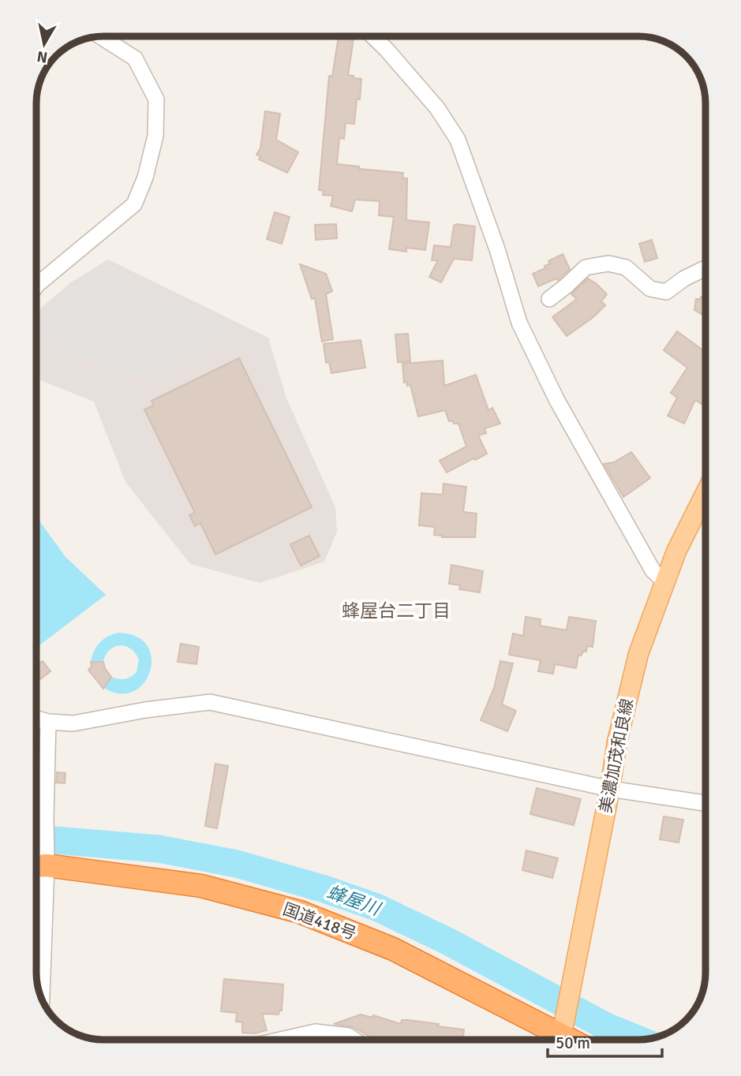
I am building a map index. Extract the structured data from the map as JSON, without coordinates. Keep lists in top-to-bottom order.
{
  "streets": {
    "highway": ["国道418号"],
    "main road": ["美濃加茂和良線"]
  },
  "districts": ["蜂屋台二丁目"],
  "water": ["蜂屋川"],
  "scale_bar": "50 m",
  "north": "bottom"
}
